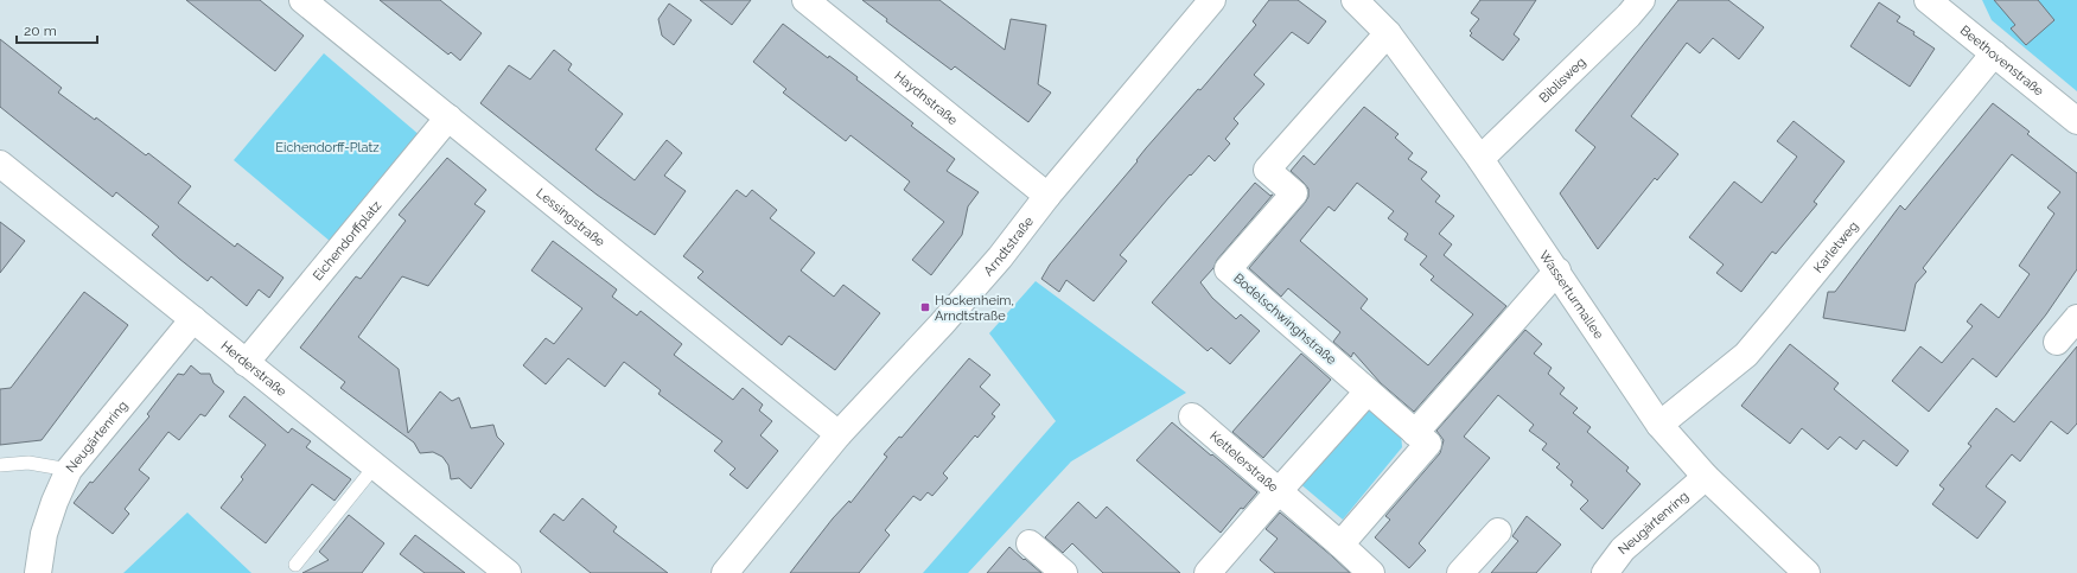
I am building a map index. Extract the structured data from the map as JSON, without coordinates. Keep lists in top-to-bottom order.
{
  "streets": {
    "street": [
      "Beethovenstraße",
      "Biblisweg",
      "Haydnstraße",
      "Lessingstraße",
      "Eichendorffplatz",
      "Arndtstraße",
      "Karletweg",
      "Wasserturmallee",
      "Bodelschwinghstraße",
      "Herderstraße",
      "Neugärtenring",
      "Kettelerstraße"
    ]
  },
  "crossings": [
    ["Beethovenstraße", "Karletweg"],
    ["Biblisweg", "Wasserturmallee"],
    ["Haydnstraße", "Arndtstraße"],
    ["Lessingstraße", "Eichendorffplatz"],
    ["Lessingstraße", "Arndtstraße"],
    ["Eichendorffplatz", "Herderstraße"],
    ["Karletweg", "Wasserturmallee"],
    ["Wasserturmallee", "Bodelschwinghstraße"],
    ["Wasserturmallee", "Neugärtenring"],
    ["Herderstraße", "Neugärtenring"]
  ],
  "parks": ["Eichendorff-Platz"],
  "places": {
    "transit": ["Hockenheim, Arndtstraße"]
  },
  "scale_bar": "20 m"
}
